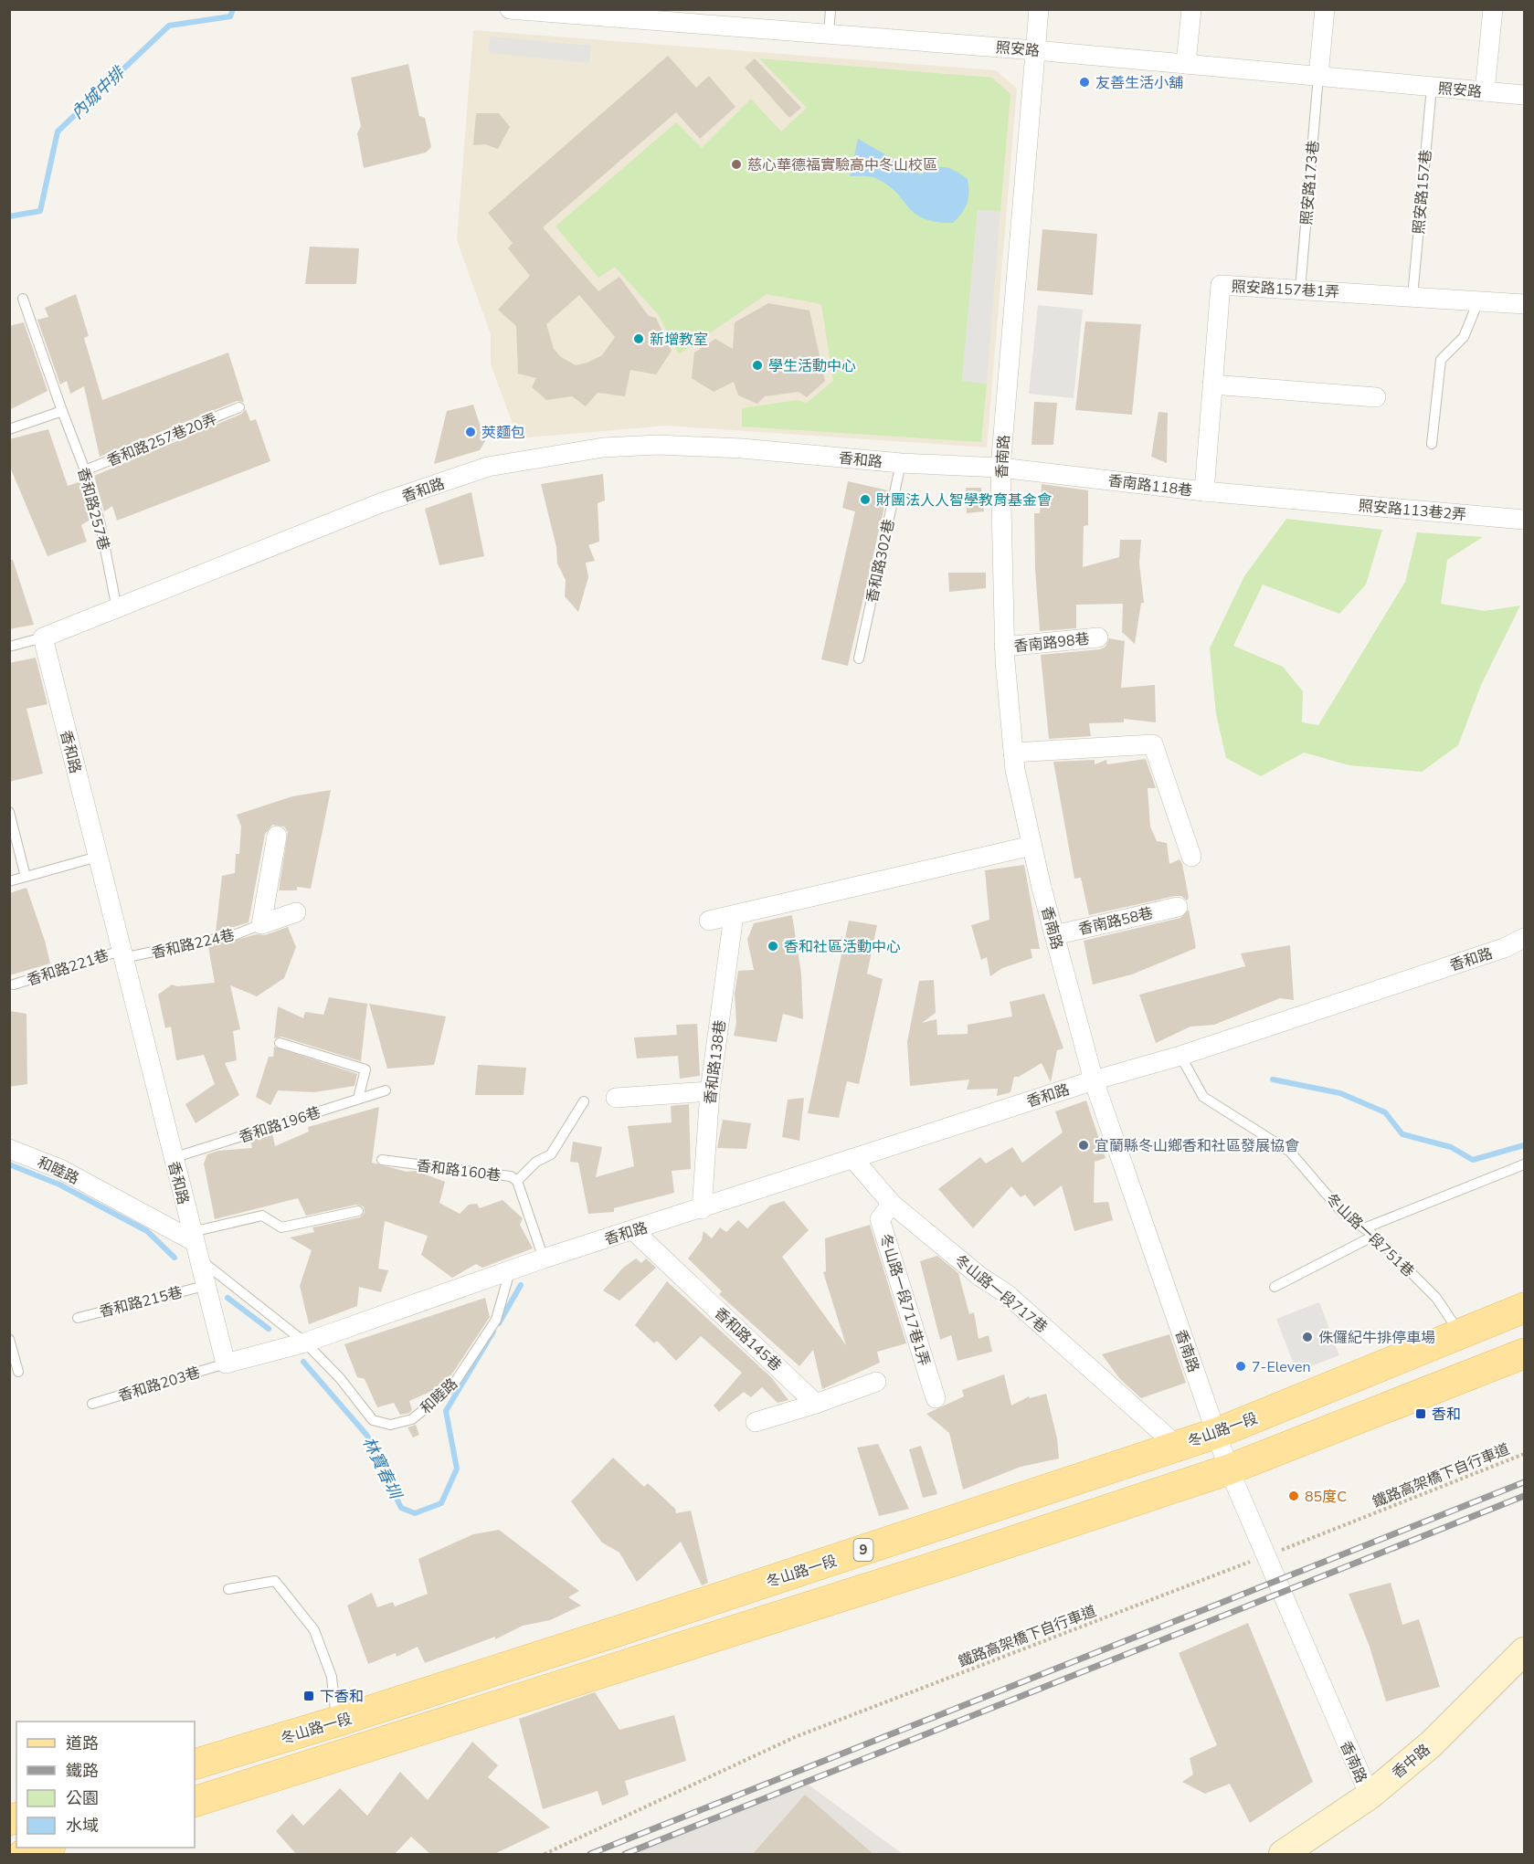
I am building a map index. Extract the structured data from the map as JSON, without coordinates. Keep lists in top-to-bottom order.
{
  "streets": {
    "main road": ["冬山路一段", "9"],
    "street": [
      "照安路",
      "照安路157巷1弄",
      "香南路",
      "香和路",
      "香南路118巷",
      "照安路113巷2弄",
      "香南路98巷",
      "香南路58巷",
      "香和路138巷",
      "和睦路",
      "冬山路一段717巷",
      "冬山路一段717巷1弄",
      "香和路145巷",
      "香中路"
    ],
    "lane": [
      "照安路173巷",
      "照安路157巷",
      "香和路257巷20弄",
      "香和路257巷",
      "香和路302巷",
      "香和路224巷",
      "香和路221巷",
      "香和路196巷",
      "香和路160巷",
      "冬山路一段751巷",
      "香和路215巷",
      "香和路203巷"
    ],
    "path": ["鐵路高架橋下自行車道"]
  },
  "crossings": [
    ["照安路", "照安路173巷"],
    ["照安路", "照安路157巷"],
    ["照安路", "香南路"],
    ["照安路173巷", "照安路157巷1弄"],
    ["照安路157巷", "照安路157巷1弄"],
    ["照安路157巷1弄", "香南路118巷"],
    ["香和路257巷20弄", "香和路257巷"],
    ["香南路", "香和路"],
    ["香南路", "香南路118巷"],
    ["香南路", "香南路98巷"],
    ["香南路", "香南路58巷"],
    ["香南路", "冬山路一段"],
    ["香南路", "鐵路高架橋下自行車道"],
    ["香南路", "香中路"],
    ["香和路", "香南路118巷"],
    ["香和路", "香和路257巷"],
    ["香和路", "香和路302巷"],
    ["香和路", "香和路224巷"],
    ["香和路", "香和路221巷"],
    ["香和路", "香和路138巷"],
    ["香和路", "香和路196巷"],
    ["香和路", "和睦路"],
    ["香和路", "香和路160巷"],
    ["香和路", "冬山路一段751巷"],
    ["香和路", "冬山路一段717巷"],
    ["香和路", "香和路215巷"],
    ["香和路", "香和路145巷"],
    ["香和路", "香和路203巷"],
    ["香南路118巷", "照安路113巷2弄"],
    ["香和路224巷", "香和路221巷"],
    ["冬山路一段751巷", "冬山路一段"],
    ["冬山路一段717巷", "冬山路一段717巷1弄"],
    ["冬山路一段717巷", "冬山路一段"]
  ],
  "water": ["內城中排", "林寶春圳"],
  "places": {
    "other": [
      "友善生活小舖",
      "慈心華德福實驗高中冬山校區",
      "新增教室",
      "學生活動中心",
      "莢麵包",
      "財團法人人智學教育基金會",
      "香和社區活動中心",
      "宜蘭縣冬山鄉香和社區發展協會",
      "侏儸紀牛排停車場",
      "7-Eleven",
      "85度C"
    ],
    "transit": ["香和", "下香和"]
  },
  "legend": [
    "道路",
    "鐵路",
    "公園",
    "水域"
  ]
}
